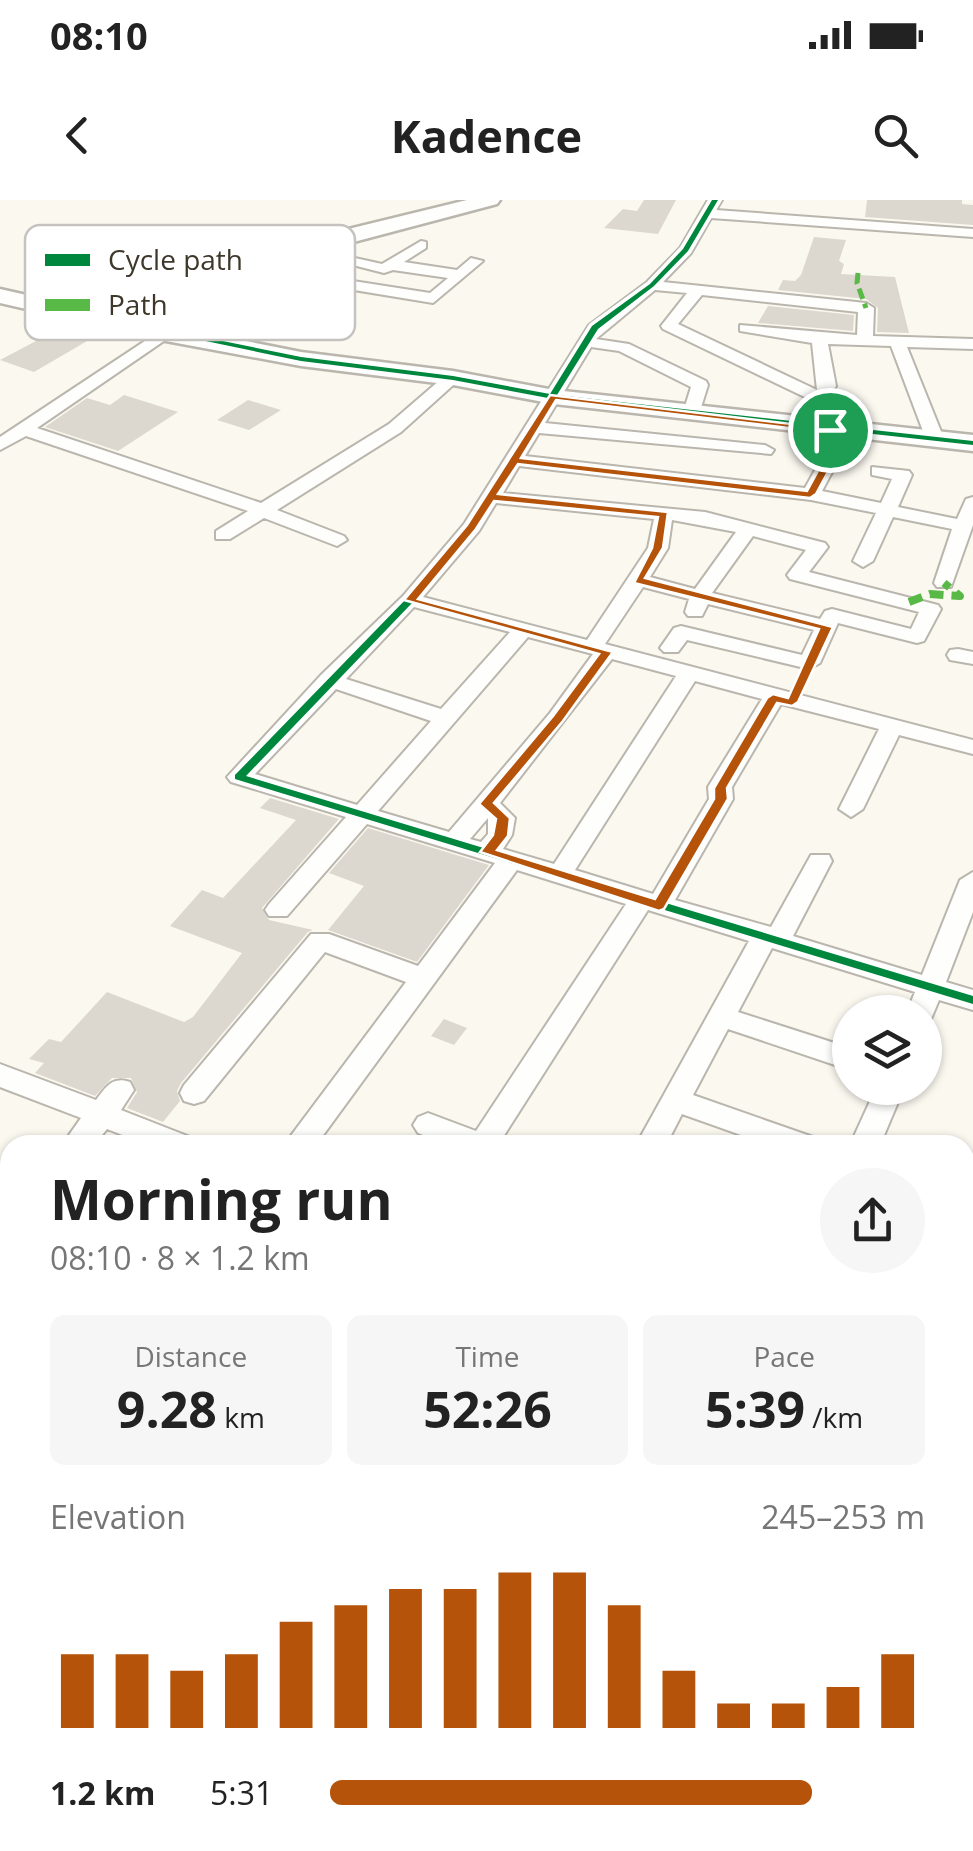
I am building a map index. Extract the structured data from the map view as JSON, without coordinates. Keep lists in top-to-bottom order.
{
  "legend": ["Cycle path", "Path"],
  "page": {
    "status": "08:10",
    "header": "Kadence",
    "heading": ["Morning run", "08:10 · 8 × 1.2 km"],
    "stats": [
      ["Distance", "9.28 km"],
      ["Time", "52:26"],
      ["Pace", "5:39 /km"]
    ],
    "chart": ["Elevation", "245–253 m"],
    "list": [
      {
        "name": "1.2 km",
        "note": "5:31"
      }
    ]
  }
}
